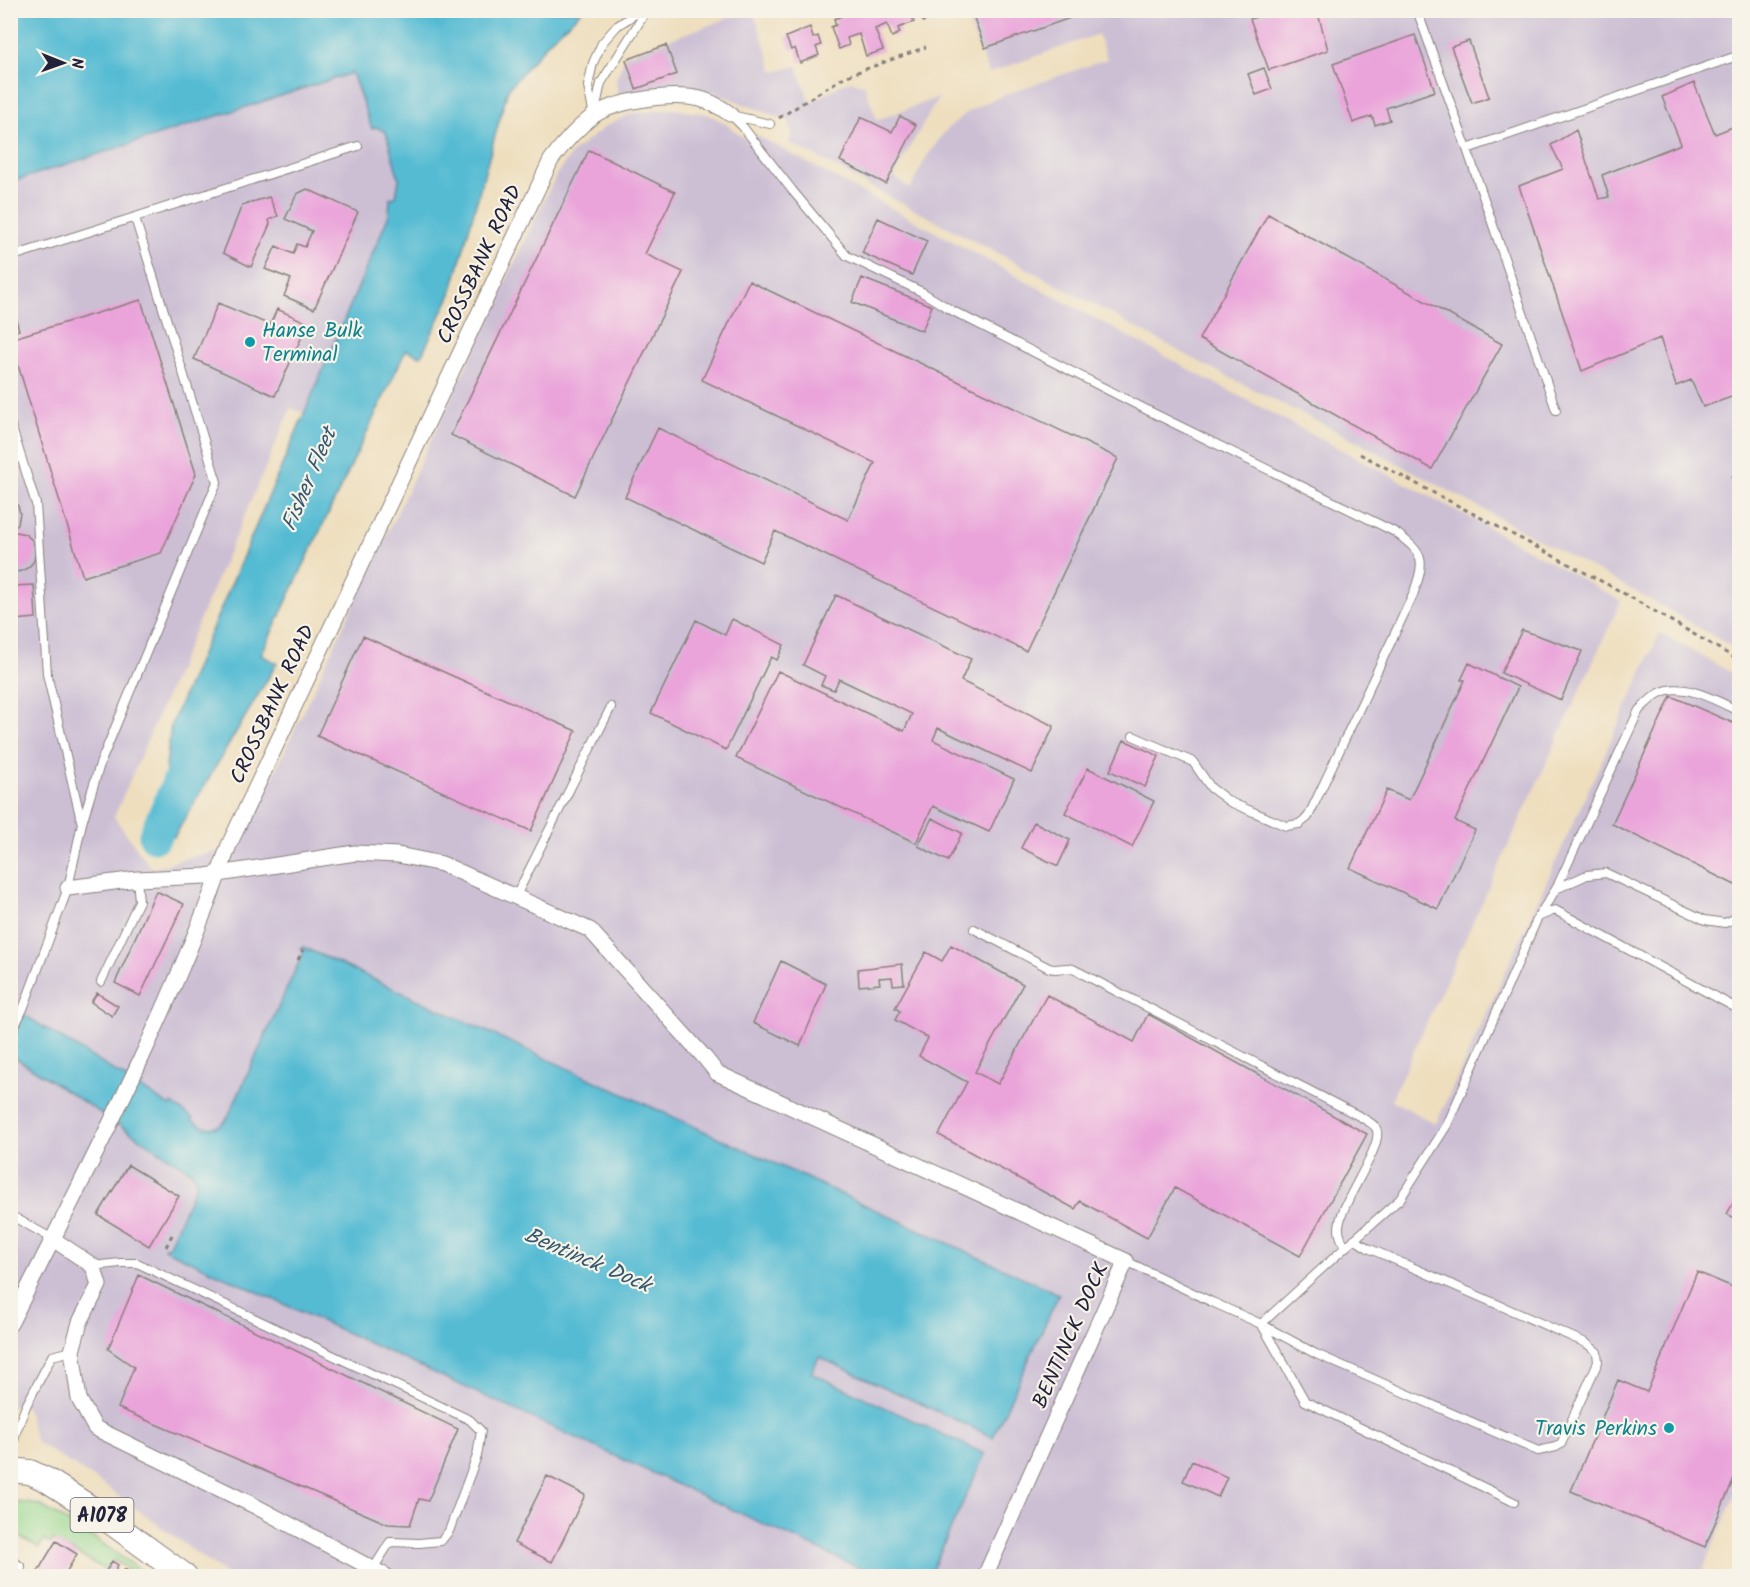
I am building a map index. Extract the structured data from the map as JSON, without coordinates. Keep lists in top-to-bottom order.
{
  "streets": {
    "main road": ["A1078"],
    "street": ["CROSSBANK ROAD", "BENTINCK DOCK"]
  },
  "crossings": [
    ["CROSSBANK ROAD", "BENTINCK DOCK"]
  ],
  "water": ["Fisher Fleet", "Bentinck Dock"],
  "places": ["Hanse Bulk Terminal", "Travis Perkins"],
  "north": "right"
}
